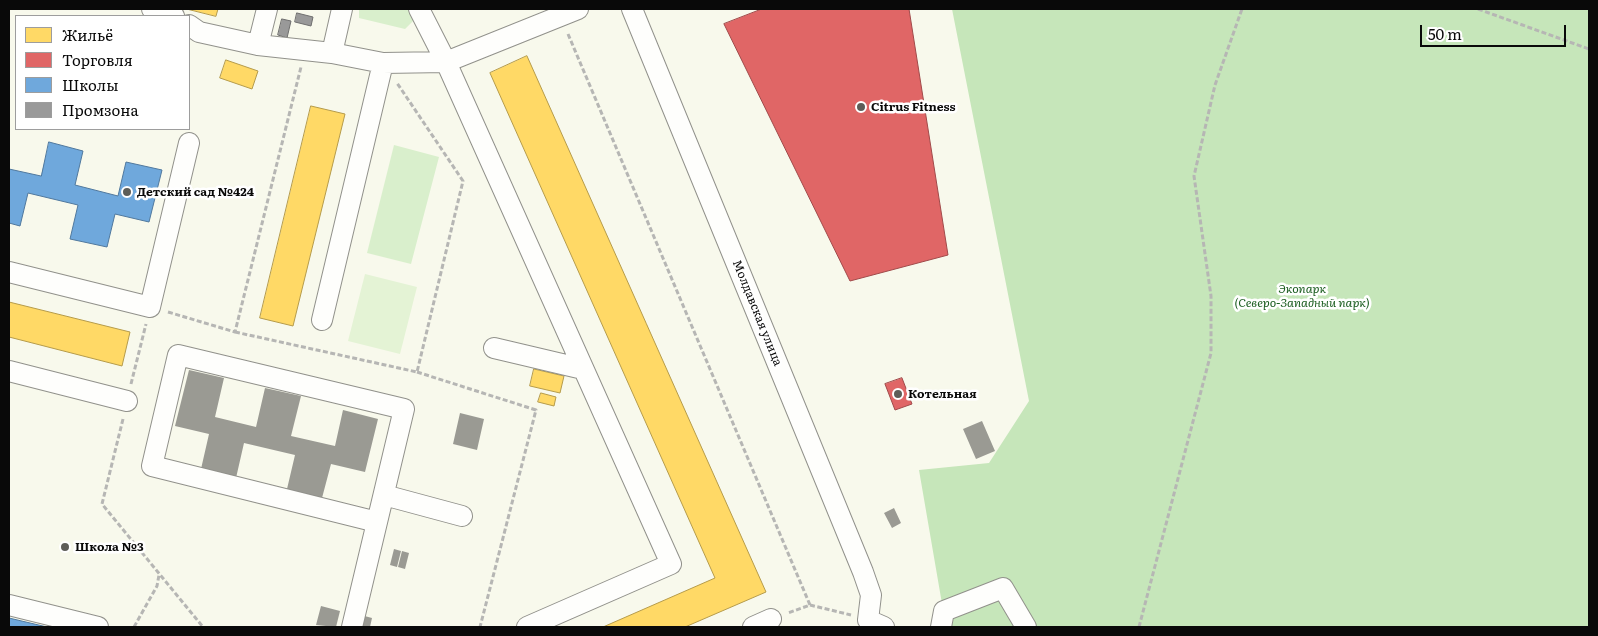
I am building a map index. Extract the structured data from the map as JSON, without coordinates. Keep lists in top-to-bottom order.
{
  "streets": {
    "street": ["Молдавская улица"]
  },
  "parks": ["Экопарк (Северо-Западный парк)"],
  "places": [
    "Citrus Fitness",
    "Детский сад №424",
    "Котельная",
    "Школа №3"
  ],
  "legend": [
    "Жильё",
    "Торговля",
    "Школы",
    "Промзона"
  ],
  "scale_bar": "50 m"
}
